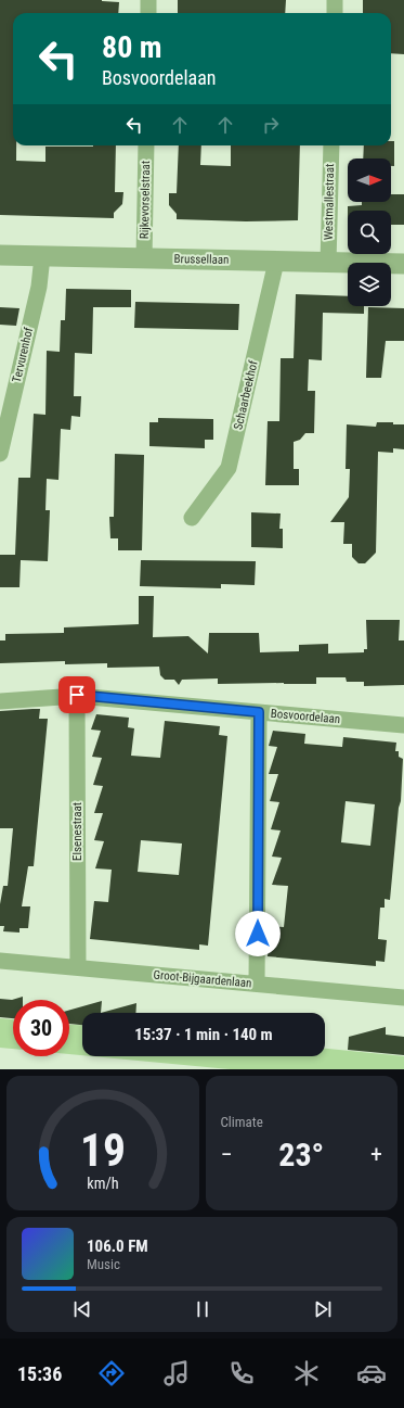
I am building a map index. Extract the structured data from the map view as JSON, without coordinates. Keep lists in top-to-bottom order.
{
  "streets": {
    "street": [
      "Rijkevorselstraat",
      "Westmallestraat",
      "Brussellaan",
      "Tervurenhof",
      "Schaarbeekhof",
      "Bosvoordelaan",
      "Elsenestraat",
      "Groot-Bijgaardenlaan"
    ]
  },
  "crossings": [
    ["Rijkevorselstraat", "Brussellaan"],
    ["Westmallestraat", "Brussellaan"],
    ["Brussellaan", "Tervurenhof"],
    ["Brussellaan", "Schaarbeekhof"],
    ["Bosvoordelaan", "Elsenestraat"],
    ["Elsenestraat", "Groot-Bijgaardenlaan"]
  ],
  "north": "right",
  "page": {
    "turn": ["80 m", "Bosvoordelaan"],
    "limit": "30",
    "trip": "15:37 · 1 min · 140 m",
    "tile": "Climate",
    "heat": ["−", "23°", "+"],
    "song": ["106.0 FM", "Music"],
    "tabs": "15:36",
    "gauge": ["19", "km/h"]
  }
}
